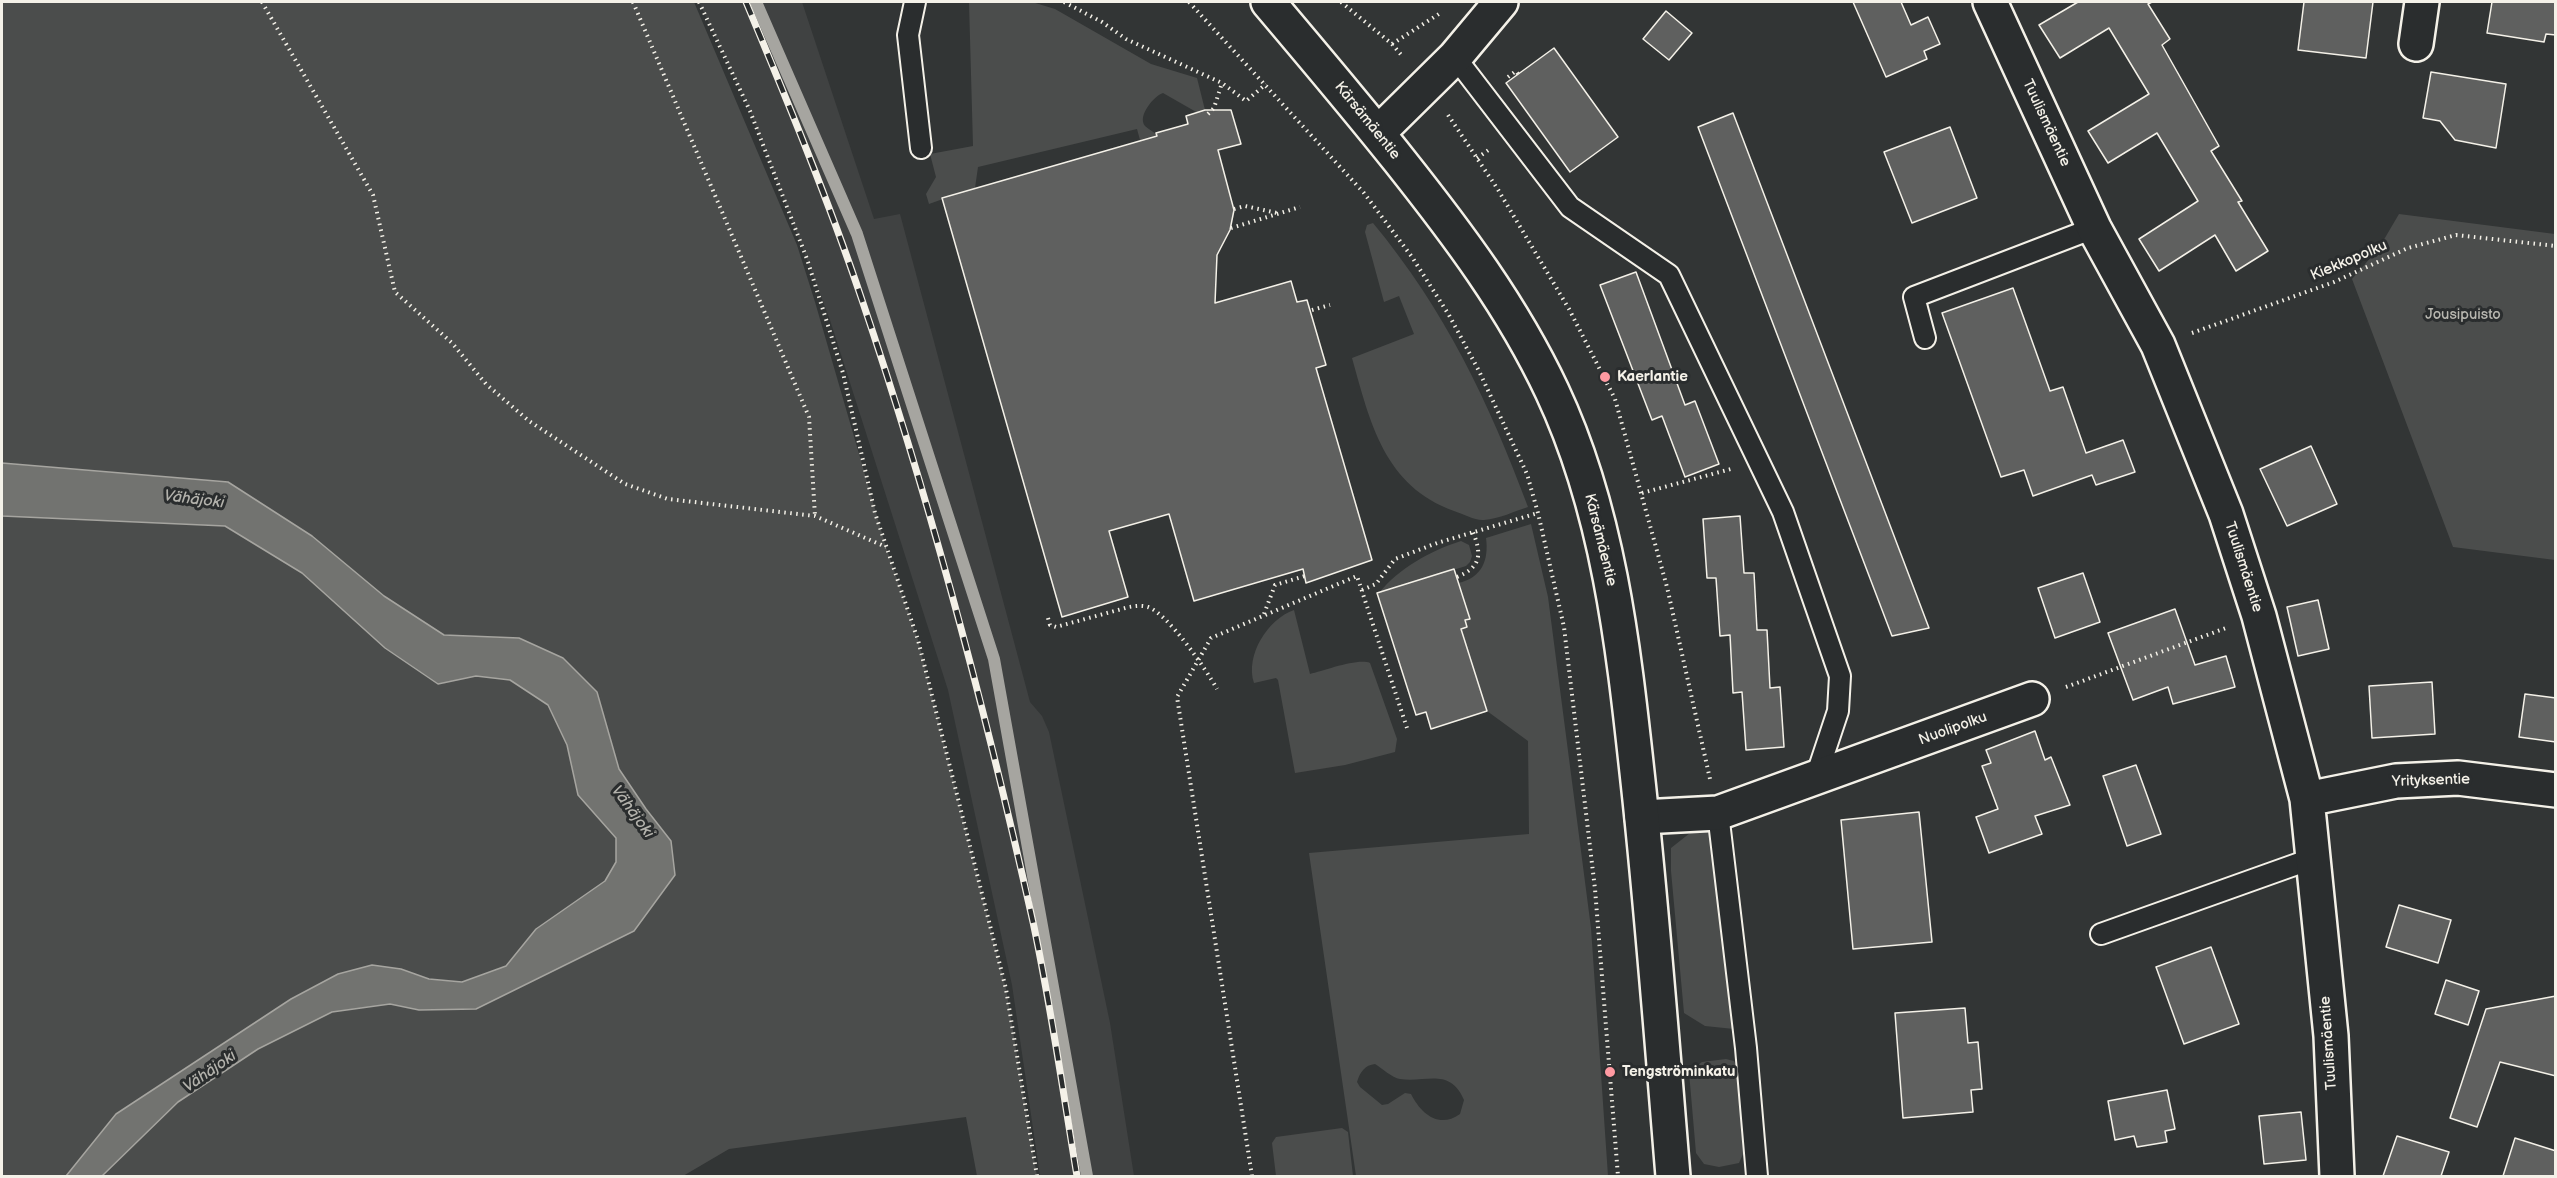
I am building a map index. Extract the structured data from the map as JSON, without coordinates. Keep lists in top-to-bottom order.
{
  "streets": {
    "street": [
      "Kärsämäentie",
      "Tuulismäentie",
      "Nuolipolku",
      "Yrityksentie"
    ],
    "path": ["Kiekkopolku"]
  },
  "crossings": [
    ["Kärsämäentie", "Nuolipolku"],
    ["Tuulismäentie", "Kiekkopolku"],
    ["Tuulismäentie", "Yrityksentie"]
  ],
  "water": ["Vähäjoki"],
  "parks": ["Jousipuisto"],
  "places": ["Kaerlantie", "Tengströminkatu"]
}
